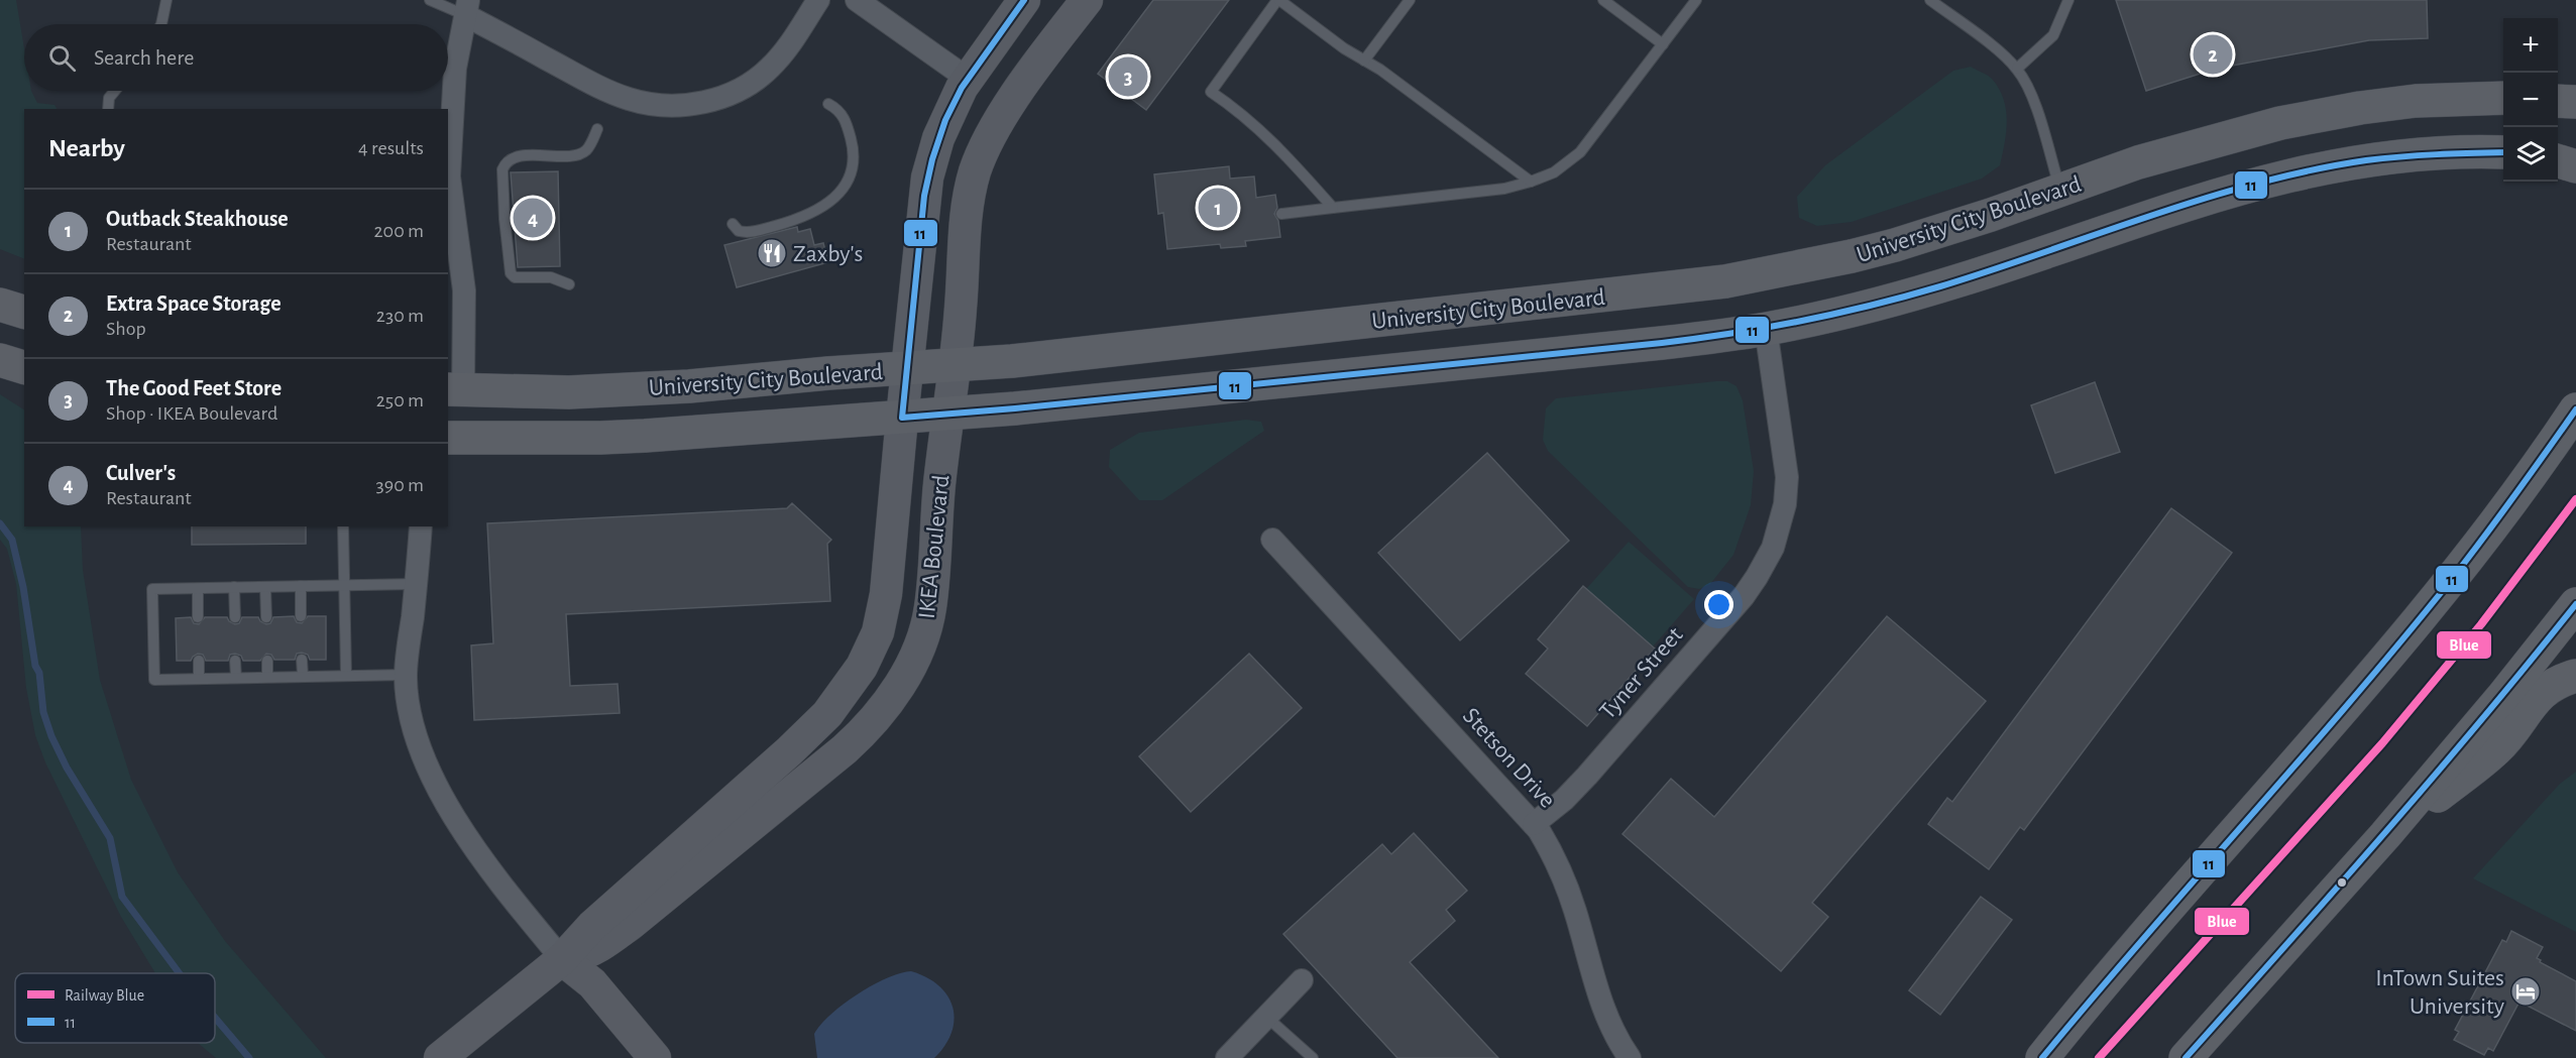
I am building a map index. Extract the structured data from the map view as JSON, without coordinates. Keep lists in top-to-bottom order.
{
  "streets": {
    "main road": ["University City Boulevard"],
    "street": ["IKEA Boulevard", "Tyner Street", "Stetson Drive"]
  },
  "crossings": [
    ["University City Boulevard", "IKEA Boulevard"],
    ["University City Boulevard", "Tyner Street"],
    ["Tyner Street", "Stetson Drive"]
  ],
  "places": {
    "restaurant": ["Zaxby's"],
    "hotel": ["InTown Suites University"]
  },
  "lines": ["transit line 11", "rail line Blue"],
  "legend": ["Railway Blue", "11"],
  "page": {
    "map_buttons": ["+", "−"],
    "search": "Search here",
    "pins": [
      "2",
      "3",
      "1",
      "4"
    ],
    "heading": ["Nearby", "4 results"],
    "list": [
      {
        "mark": "1",
        "name": "Outback Steakhouse",
        "note": "Restaurant",
        "value": "200 m"
      },
      {
        "mark": "2",
        "name": "Extra Space Storage",
        "note": "Shop",
        "value": "230 m"
      },
      {
        "mark": "3",
        "name": "The Good Feet Store",
        "note": "Shop · IKEA Boulevard",
        "value": "250 m"
      },
      {
        "mark": "4",
        "name": "Culver's",
        "note": "Restaurant",
        "value": "390 m"
      }
    ]
  }
}
